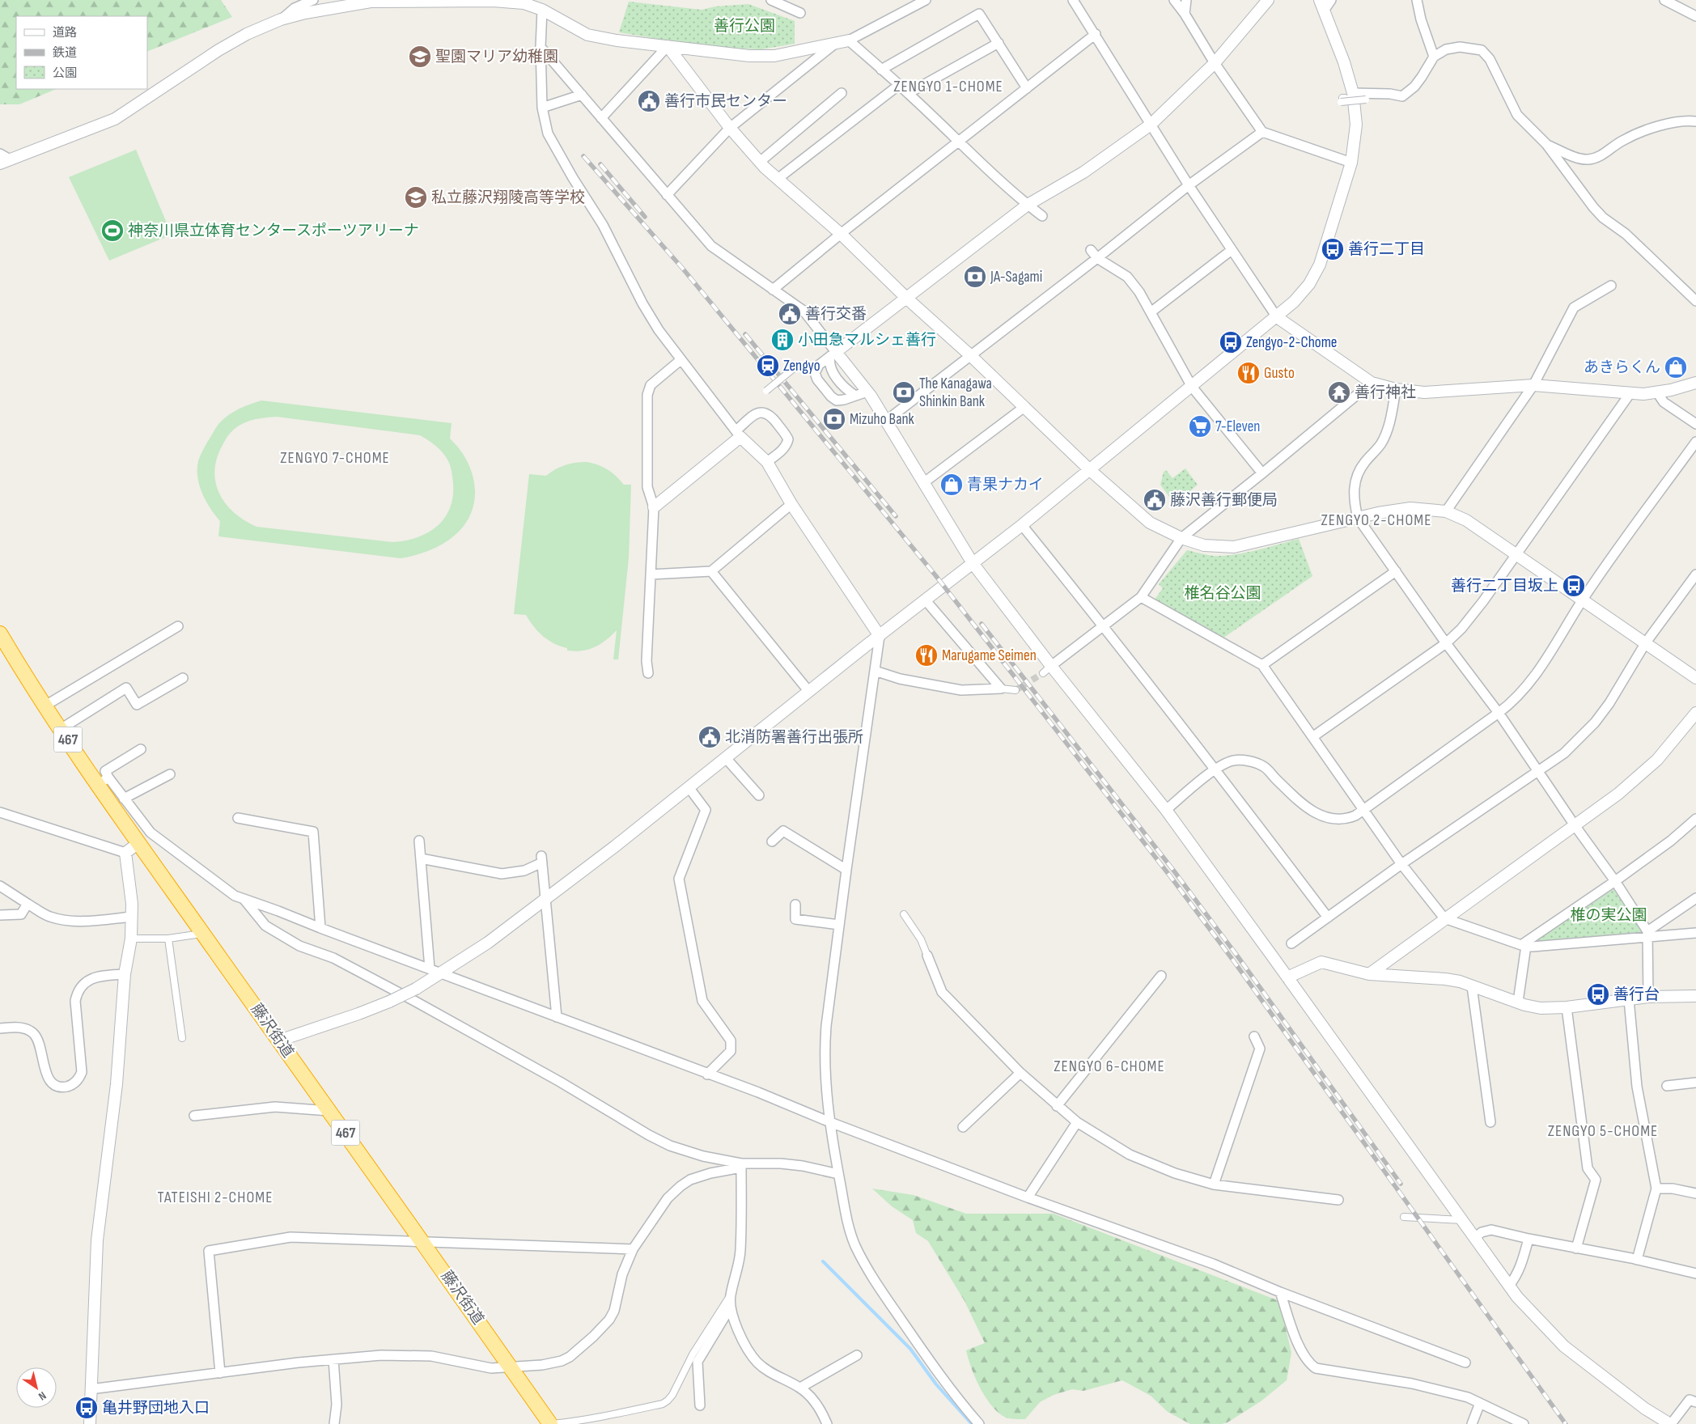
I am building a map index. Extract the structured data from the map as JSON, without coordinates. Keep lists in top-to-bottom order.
{
  "streets": {
    "highway": ["467", "藤沢街道"]
  },
  "districts": [
    "ZENGYO 1-CHOME",
    "ZENGYO 7-CHOME",
    "ZENGYO 2-CHOME",
    "ZENGYO 6-CHOME",
    "ZENGYO 5-CHOME",
    "TATEISHI 2-CHOME"
  ],
  "parks": ["善行公園", "椎名谷公園", "椎の実公園"],
  "places": {
    "school or university": ["聖園マリア幼稚園", "私立藤沢翔陵高等学校"],
    "public building": [
      "善行市民センター",
      "善行交番",
      "藤沢善行郵便局",
      "北消防署善行出張所"
    ],
    "sports": ["神奈川県立体育センタースポーツアリーナ"],
    "bus stop": [
      "善行二丁目",
      "Zengyo-2-Chome",
      "善行二丁目坂上",
      "善行台",
      "亀井野団地入口"
    ],
    "bank": ["JA-Sagami", "The Kanagawa Shinkin Bank", "Mizuho Bank"],
    "building": ["小田急マルシェ善行"],
    "station": ["Zengyo"],
    "shop": ["あきらくん", "青果ナカイ"],
    "restaurant": ["Gusto", "Marugame Seimen"],
    "temple": ["善行神社"],
    "supermarket": ["7-Eleven"]
  },
  "legend": ["道路", "鉄道", "公園"],
  "north": "bottom right"
}
